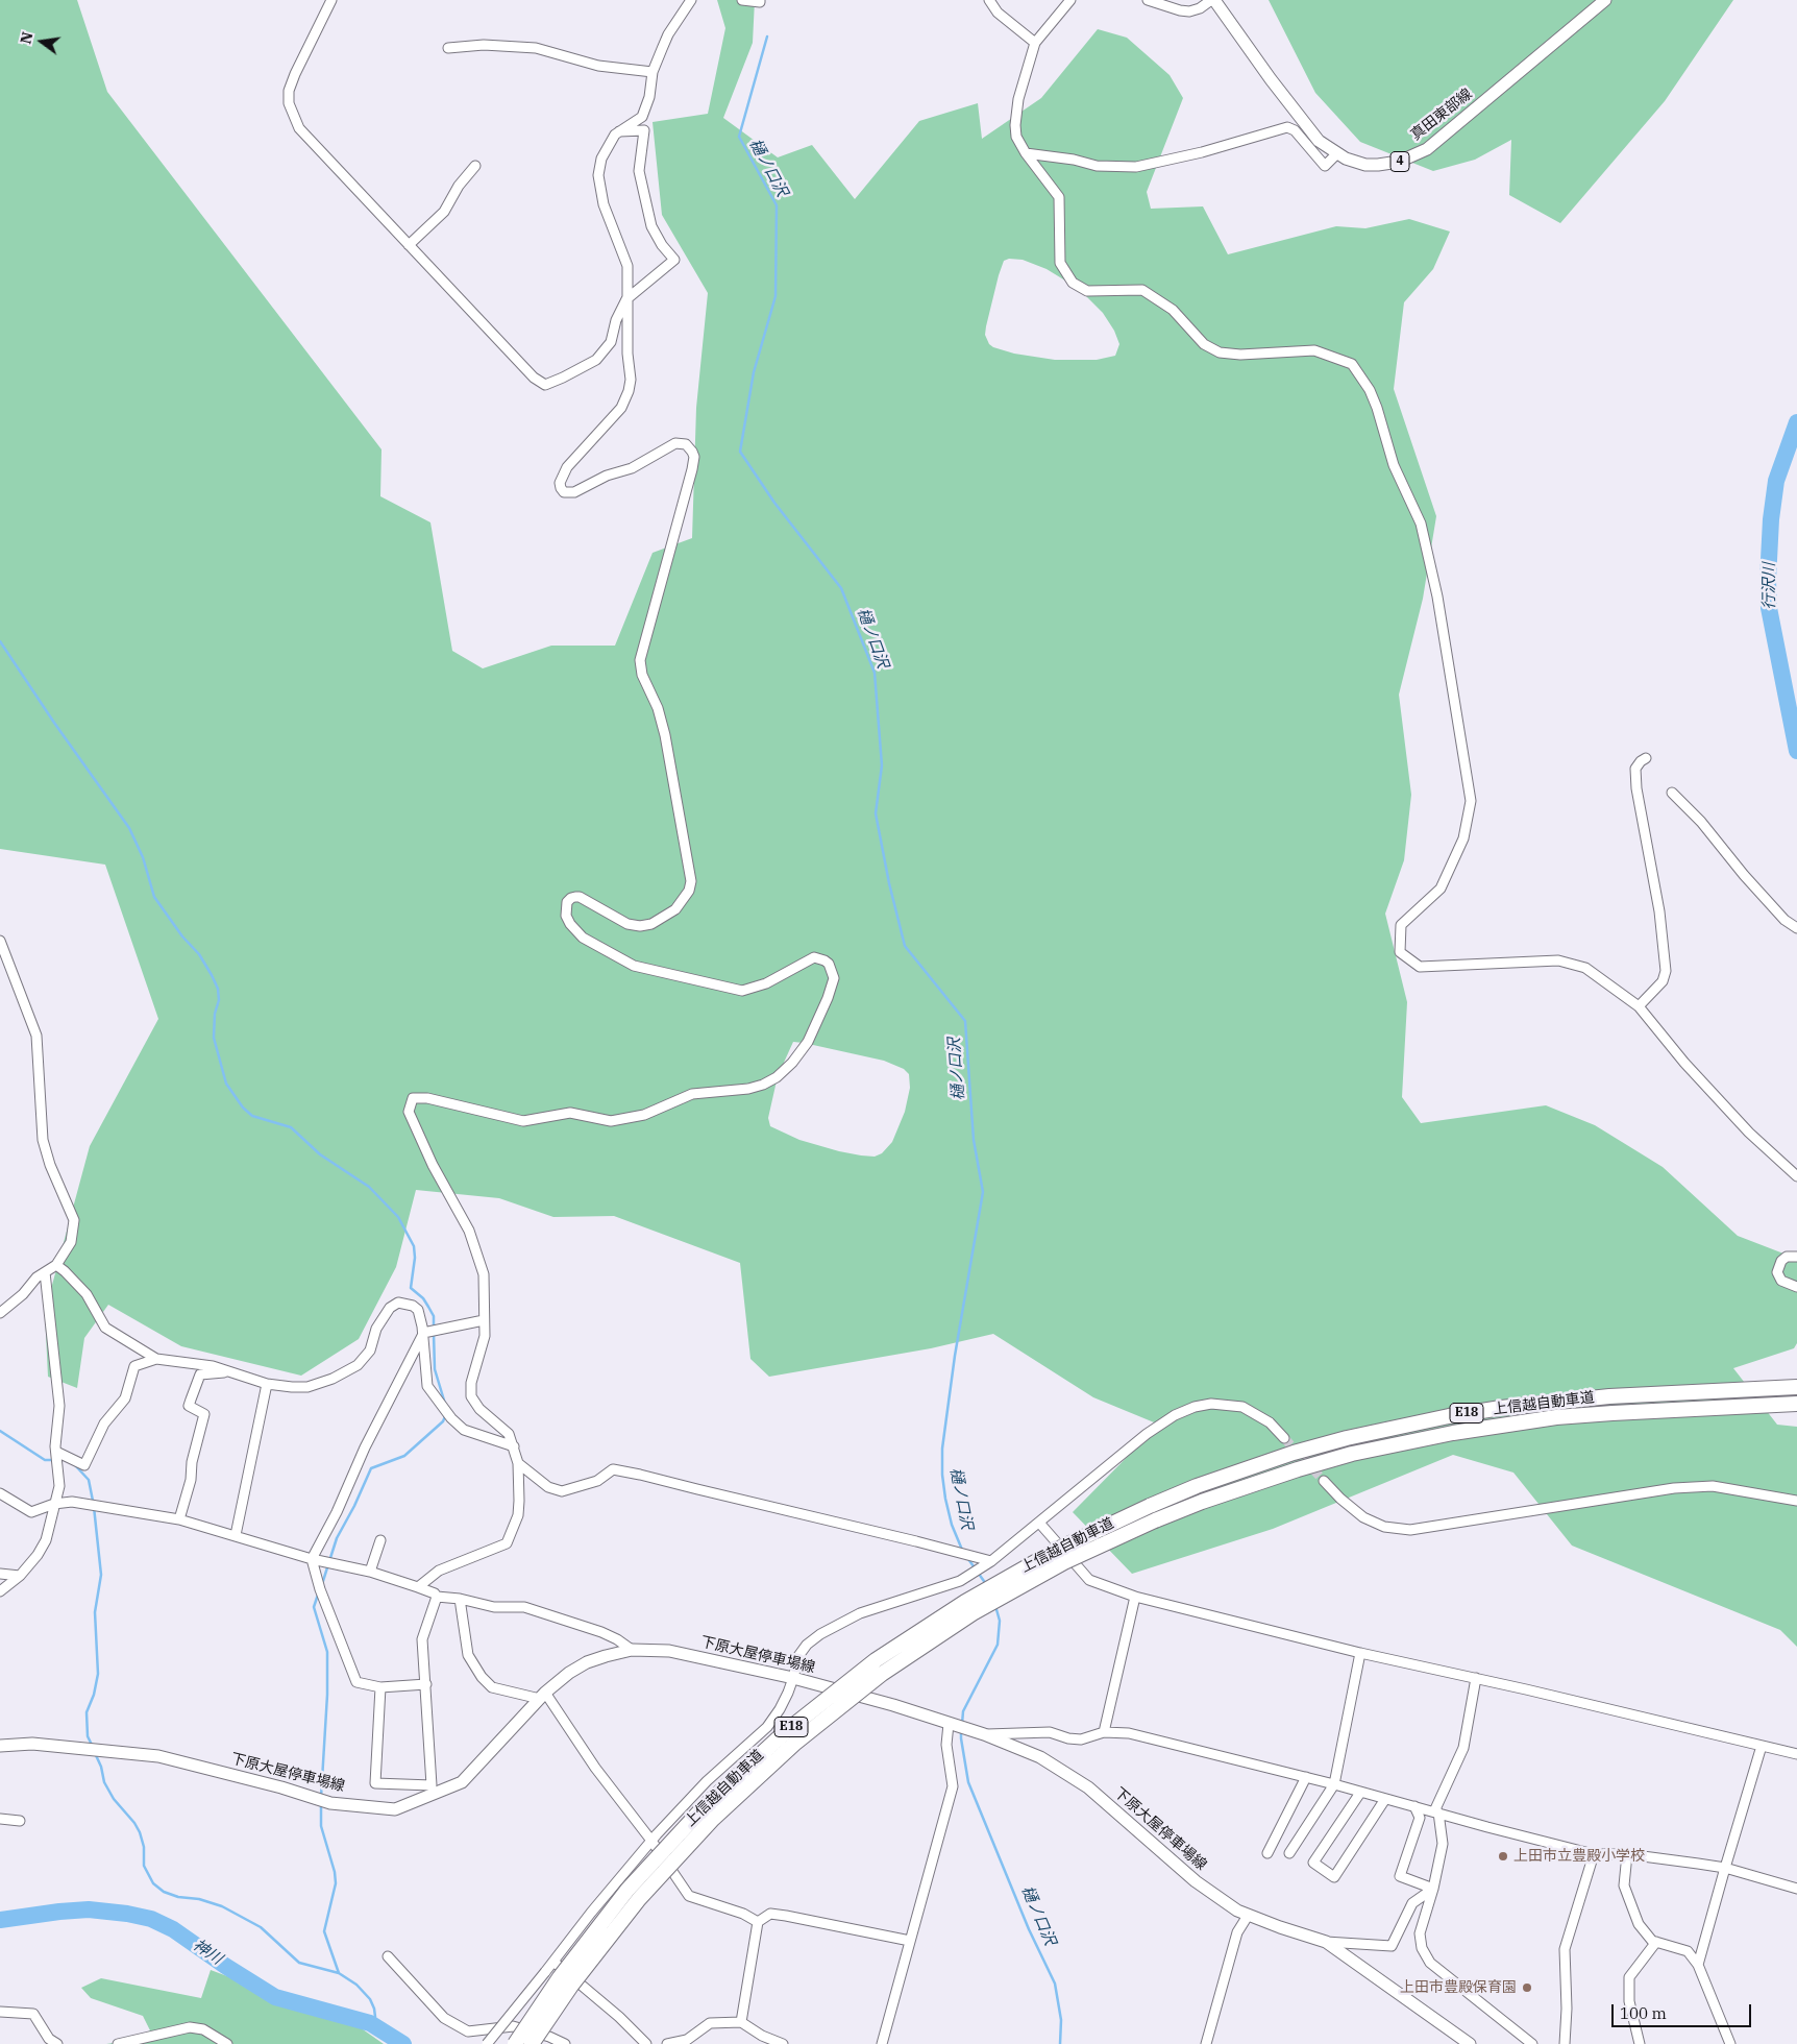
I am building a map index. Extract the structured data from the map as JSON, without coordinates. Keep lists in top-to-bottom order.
{
  "streets": {
    "highway": ["上信越自動車道", "E18"],
    "main road": ["真田東部線", "4", "下原大屋停車場線"]
  },
  "water": ["樋ノ口沢", "行沢川", "神川"],
  "places": ["上田市立豊殿小学校", "上田市豊殿保育園"],
  "scale_bar": "100 m",
  "north": "left"
}
